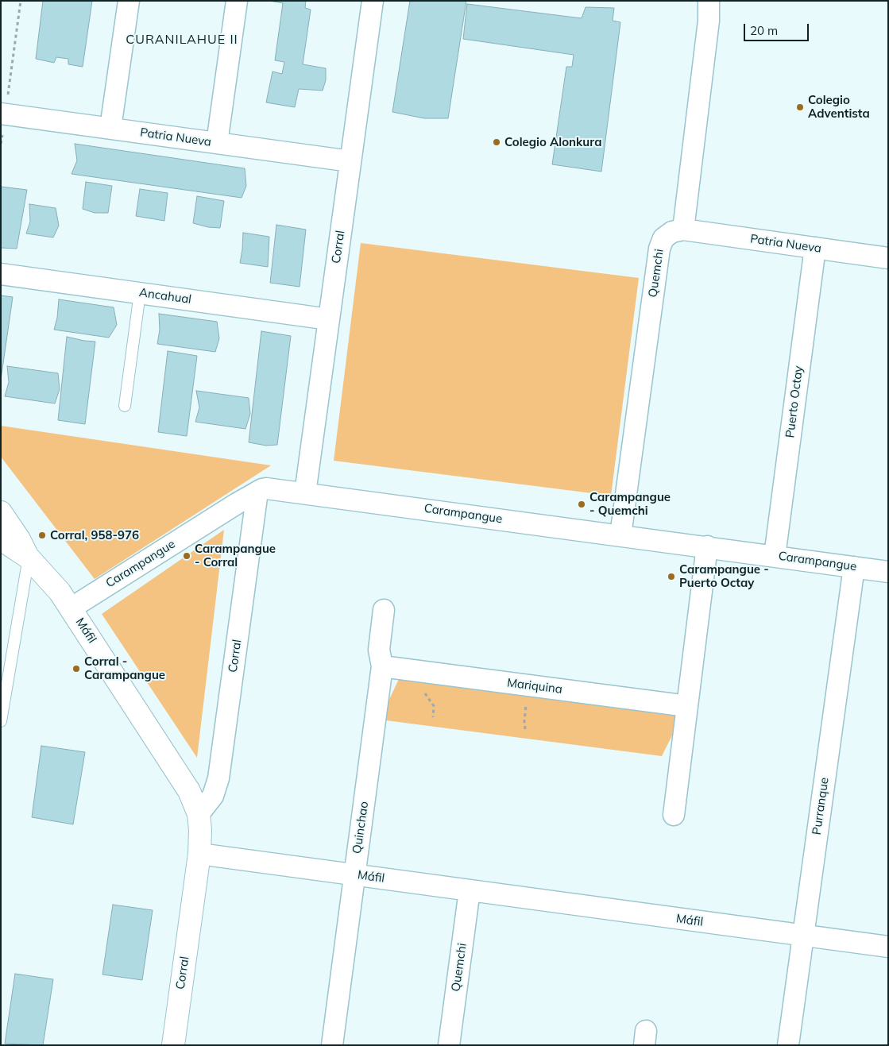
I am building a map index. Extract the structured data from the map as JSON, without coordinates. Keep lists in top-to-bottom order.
{
  "streets": {
    "street": [
      "Patria Nueva",
      "Corral",
      "Quemchi",
      "Ancahual",
      "Puerto Octay",
      "Carampangue",
      "Máfil",
      "Mariquina",
      "Purranque",
      "Quinchao"
    ]
  },
  "crossings": [
    ["Patria Nueva", "Corral"],
    ["Patria Nueva", "Quemchi"],
    ["Patria Nueva", "Puerto Octay"],
    ["Corral", "Ancahual"],
    ["Corral", "Carampangue"],
    ["Corral", "Máfil"],
    ["Quemchi", "Carampangue"],
    ["Quemchi", "Máfil"],
    ["Puerto Octay", "Carampangue"],
    ["Carampangue", "Máfil"],
    ["Carampangue", "Purranque"],
    ["Máfil", "Purranque"],
    ["Máfil", "Quinchao"],
    ["Mariquina", "Quinchao"]
  ],
  "districts": ["CURANILAHUE II"],
  "places": [
    "Colegio Adventista",
    "Colegio Alonkura",
    "Carampangue - Quemchi",
    "Corral, 958-976",
    "Carampangue - Corral",
    "Carampangue - Puerto Octay",
    "Corral - Carampangue"
  ],
  "scale_bar": "20 m"
}
